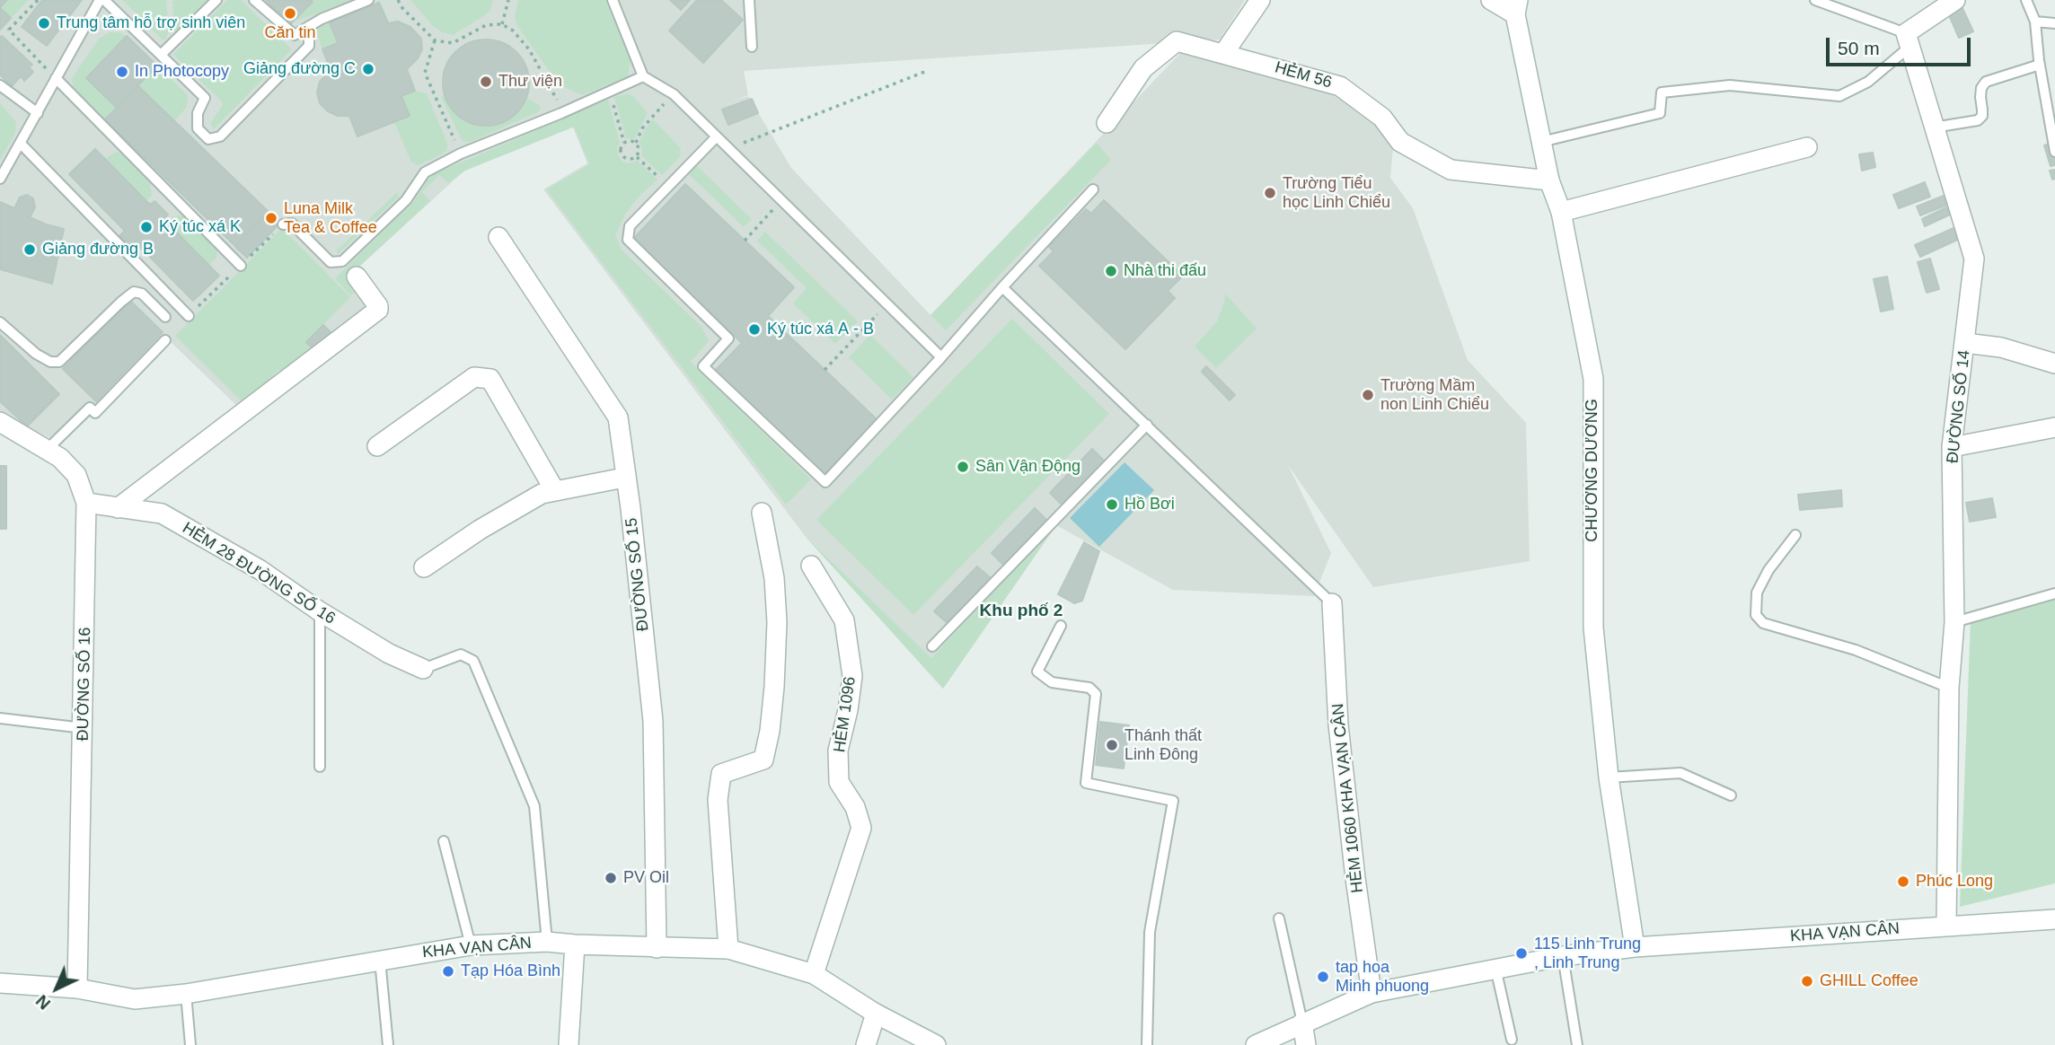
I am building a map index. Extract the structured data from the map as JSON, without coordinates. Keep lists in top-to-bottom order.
{
  "streets": {
    "street": [
      "HẺM 56",
      "ĐƯỜNG SỐ 14",
      "CHƯƠNG DƯƠNG",
      "HẺM 28 ĐƯỜNG SỐ 16",
      "ĐƯỜNG SỐ 15",
      "ĐƯỜNG SỐ 16",
      "HẺM 1096",
      "HẺM 1060 KHA VẠN CÂN",
      "KHA VẠN CÂN"
    ]
  },
  "crossings": [
    ["HẺM 56", "CHƯƠNG DƯƠNG"],
    ["ĐƯỜNG SỐ 14", "KHA VẠN CÂN"],
    ["CHƯƠNG DƯƠNG", "KHA VẠN CÂN"],
    ["HẺM 28 ĐƯỜNG SỐ 16", "ĐƯỜNG SỐ 16"],
    ["ĐƯỜNG SỐ 15", "KHA VẠN CÂN"],
    ["ĐƯỜNG SỐ 16", "KHA VẠN CÂN"],
    ["HẺM 1096", "KHA VẠN CÂN"]
  ],
  "districts": ["Khu phố 2"],
  "places": [
    "Căn tin",
    "Trung tâm hỗ trợ sinh viên",
    "Giảng đường C",
    "In Photocopy",
    "Thư viện",
    "Trường Tiểu học Linh Chiểu",
    "Luna Milk Tea & Coffee",
    "Ký túc xá K",
    "Giảng đường B",
    "Nhà thi đấu",
    "Ký túc xá A - B",
    "Trường Mầm non Linh Chiểu",
    "Sân Vận Động",
    "Hồ Bơi",
    "Thánh thất Linh Đông",
    "PV Oil",
    "Phúc Long",
    "115 Linh Trung , Linh Trung",
    "Tạp Hóa Bình",
    "tap hoa Minh phuong",
    "GHILL Coffee"
  ],
  "scale_bar": "50 m",
  "north": "bottom left"
}
